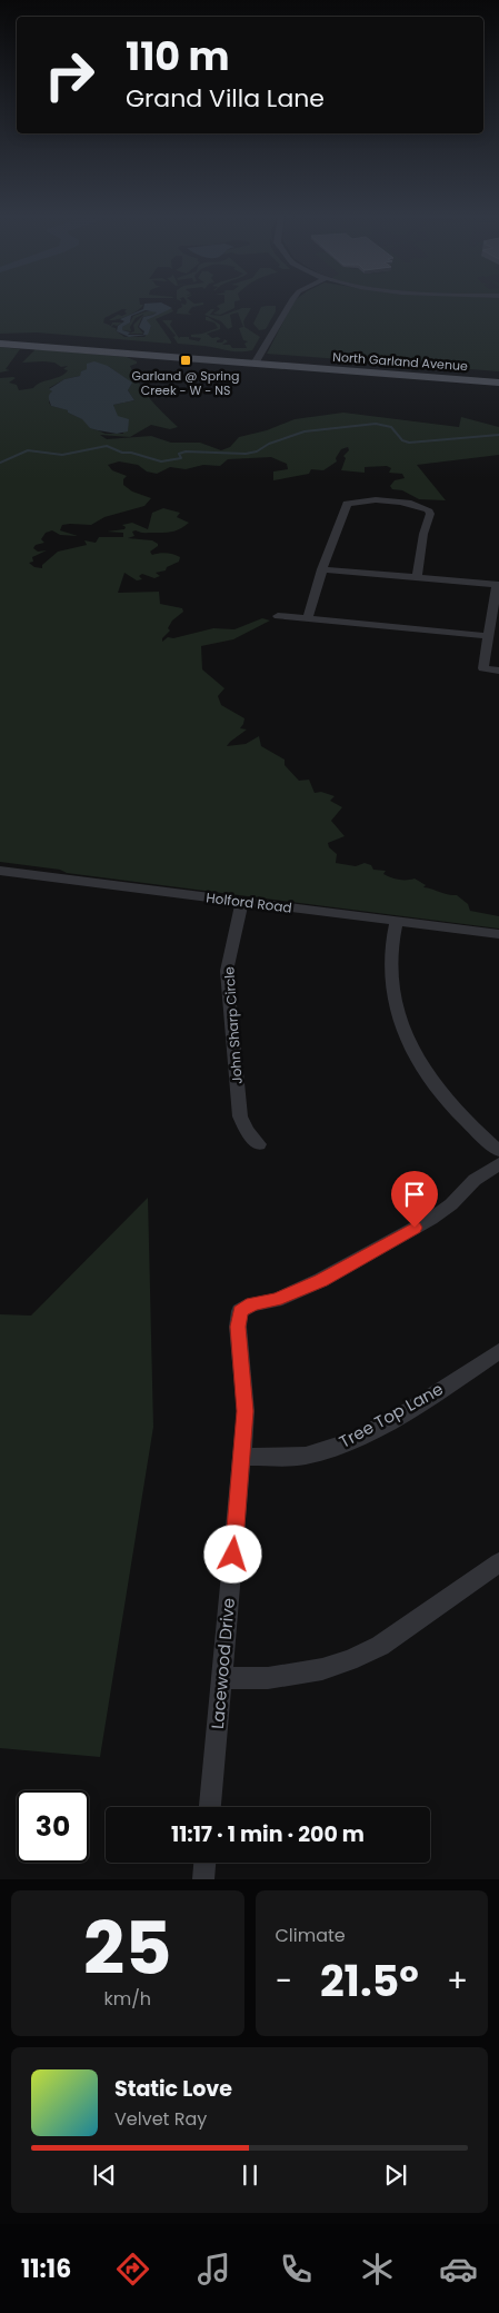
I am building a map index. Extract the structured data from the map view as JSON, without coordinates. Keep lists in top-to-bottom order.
{
  "streets": {
    "main road": ["North Garland Avenue"],
    "street": [
      "Holford Road",
      "John Sharp Circle",
      "Tree Top Lane",
      "Lacewood Drive"
    ]
  },
  "crossings": [
    ["Holford Road", "John Sharp Circle"],
    ["Tree Top Lane", "Lacewood Drive"]
  ],
  "places": {
    "transit": ["Garland @ Spring Creek - W - NS"]
  },
  "page": {
    "turn": ["110 m", "Grand Villa Lane"],
    "limit": "30",
    "trip": "11:17 · 1 min · 200 m",
    "tile": [
      ["25", "km/h"],
      "Climate"
    ],
    "heat": ["−", "21.5°", "+"],
    "song": ["Static Love", "Velvet Ray"],
    "tabs": "11:16"
  }
}
